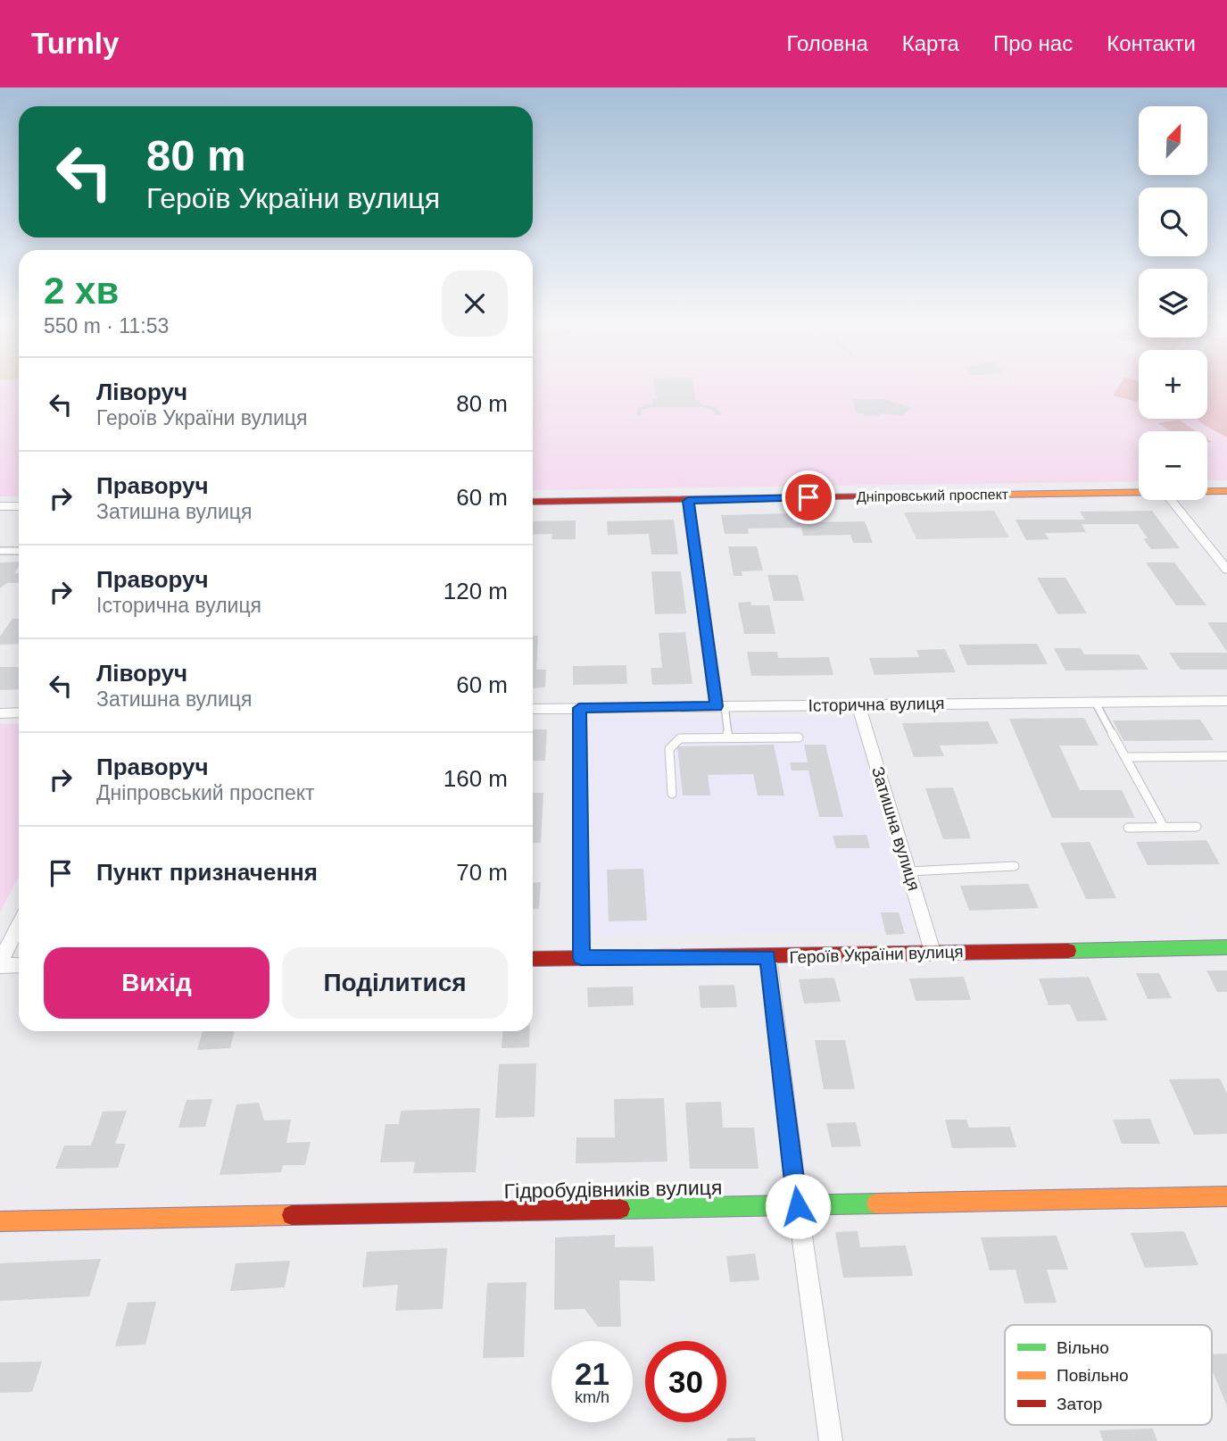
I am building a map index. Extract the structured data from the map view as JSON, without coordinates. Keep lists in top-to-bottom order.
{
  "streets": {
    "street": [
      "Дніпровський проспект",
      "Історична вулиця",
      "Затишна вулиця",
      "Героїв України вулиця",
      "Гідробудівників вулиця"
    ]
  },
  "crossings": [
    ["Історична вулиця", "Затишна вулиця"],
    ["Затишна вулиця", "Героїв України вулиця"]
  ],
  "legend": ["Вільно", "Повільно", "Затор"],
  "north": "top right",
  "page": {
    "header": "Turnly",
    "nav": [
      "Головна",
      "Карта",
      "Про нас",
      "Контакти"
    ],
    "map_buttons": ["+", "−"],
    "turn": ["80 m", "Героїв України вулиця"],
    "heading": ["2 хв", "550 m · 11:53"],
    "list": [
      {
        "name": "Ліворуч",
        "note": "Героїв України вулиця",
        "value": "80 m"
      },
      {
        "name": "Праворуч",
        "note": "Затишна вулиця",
        "value": "60 m"
      },
      {
        "name": "Праворуч",
        "note": "Історична вулиця",
        "value": "120 m"
      },
      {
        "name": "Ліворуч",
        "note": "Затишна вулиця",
        "value": "60 m"
      },
      {
        "name": "Праворуч",
        "note": "Дніпровський проспект",
        "value": "160 m"
      },
      {
        "name": "Пункт призначення",
        "value": "70 m"
      }
    ],
    "buttons": ["Вихід", "Поділитися"],
    "speed": "21 km/h",
    "limit": "30"
  }
}
